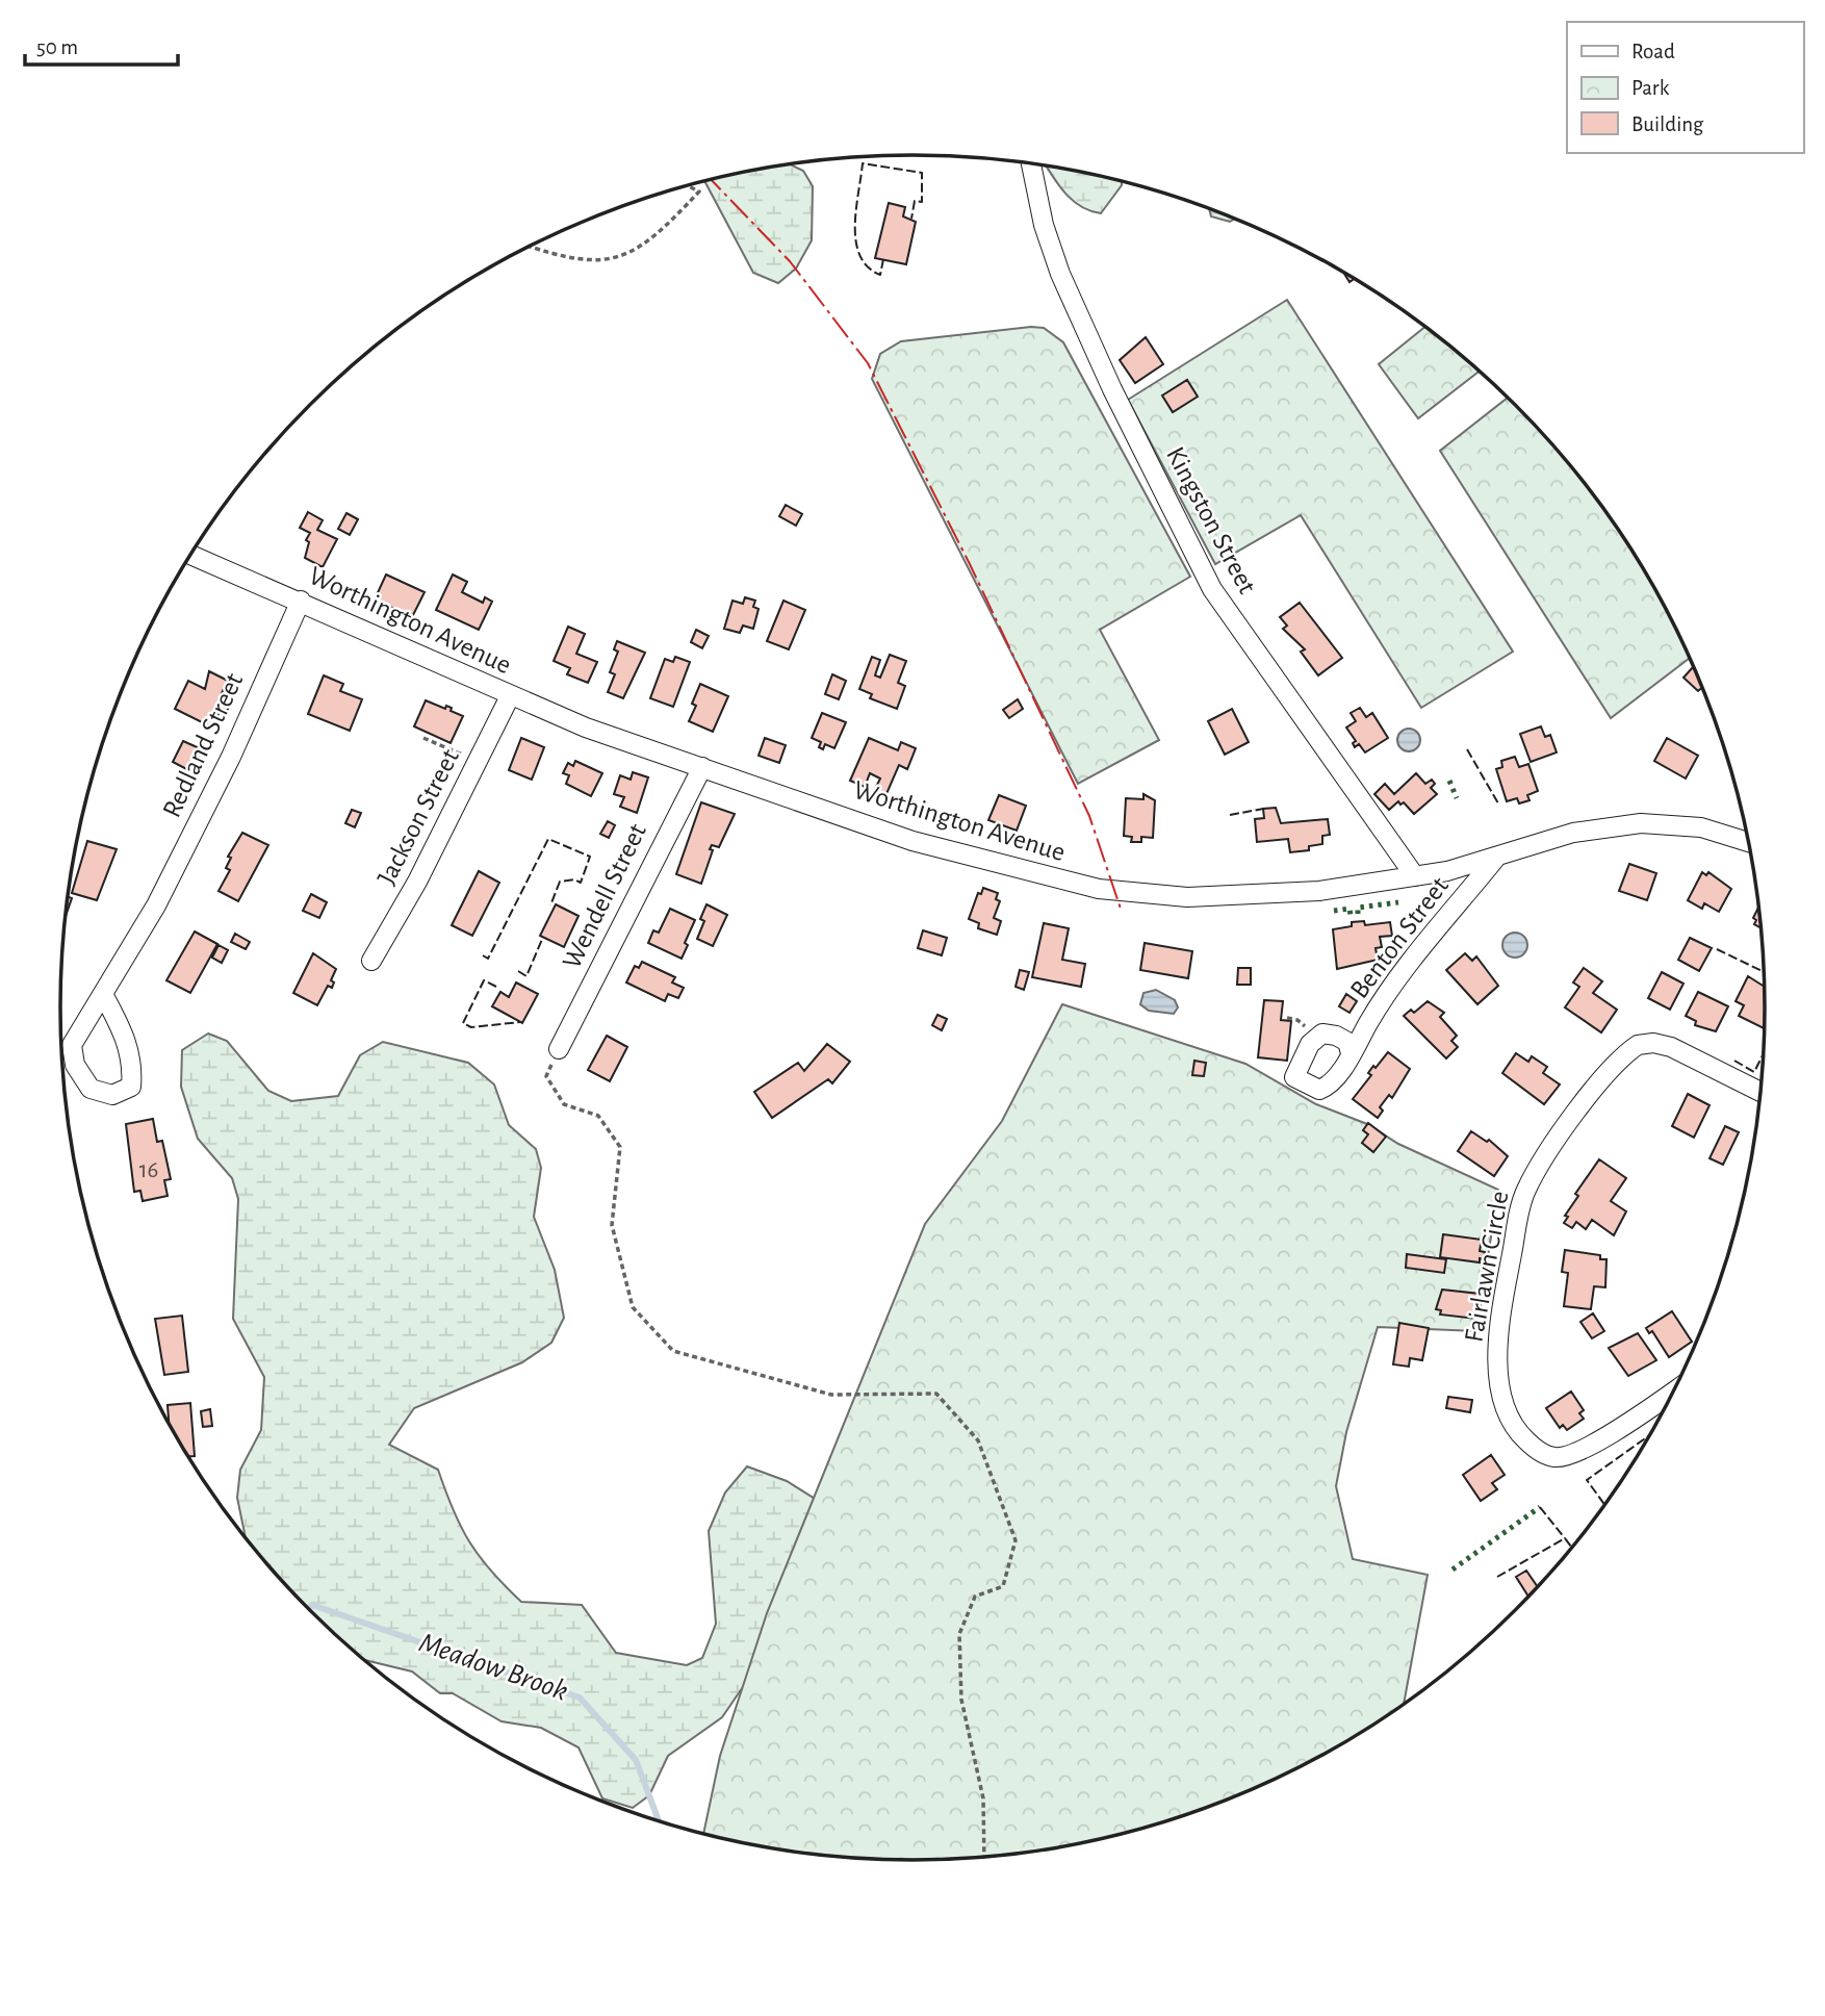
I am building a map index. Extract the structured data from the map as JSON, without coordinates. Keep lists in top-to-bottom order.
{
  "streets": {
    "street": [
      "Kingston Street",
      "Worthington Avenue",
      "Redland Street",
      "Jackson Street",
      "Wendell Street",
      "Benton Street",
      "Fairlawn Circle"
    ]
  },
  "crossings": [
    ["Kingston Street", "Worthington Avenue"],
    ["Worthington Avenue", "Redland Street"],
    ["Worthington Avenue", "Jackson Street"],
    ["Worthington Avenue", "Wendell Street"],
    ["Worthington Avenue", "Benton Street"]
  ],
  "water": ["Meadow Brook"],
  "house_numbers": ["16"],
  "legend": ["Road", "Park", "Building"],
  "scale_bar": "50 m"
}
